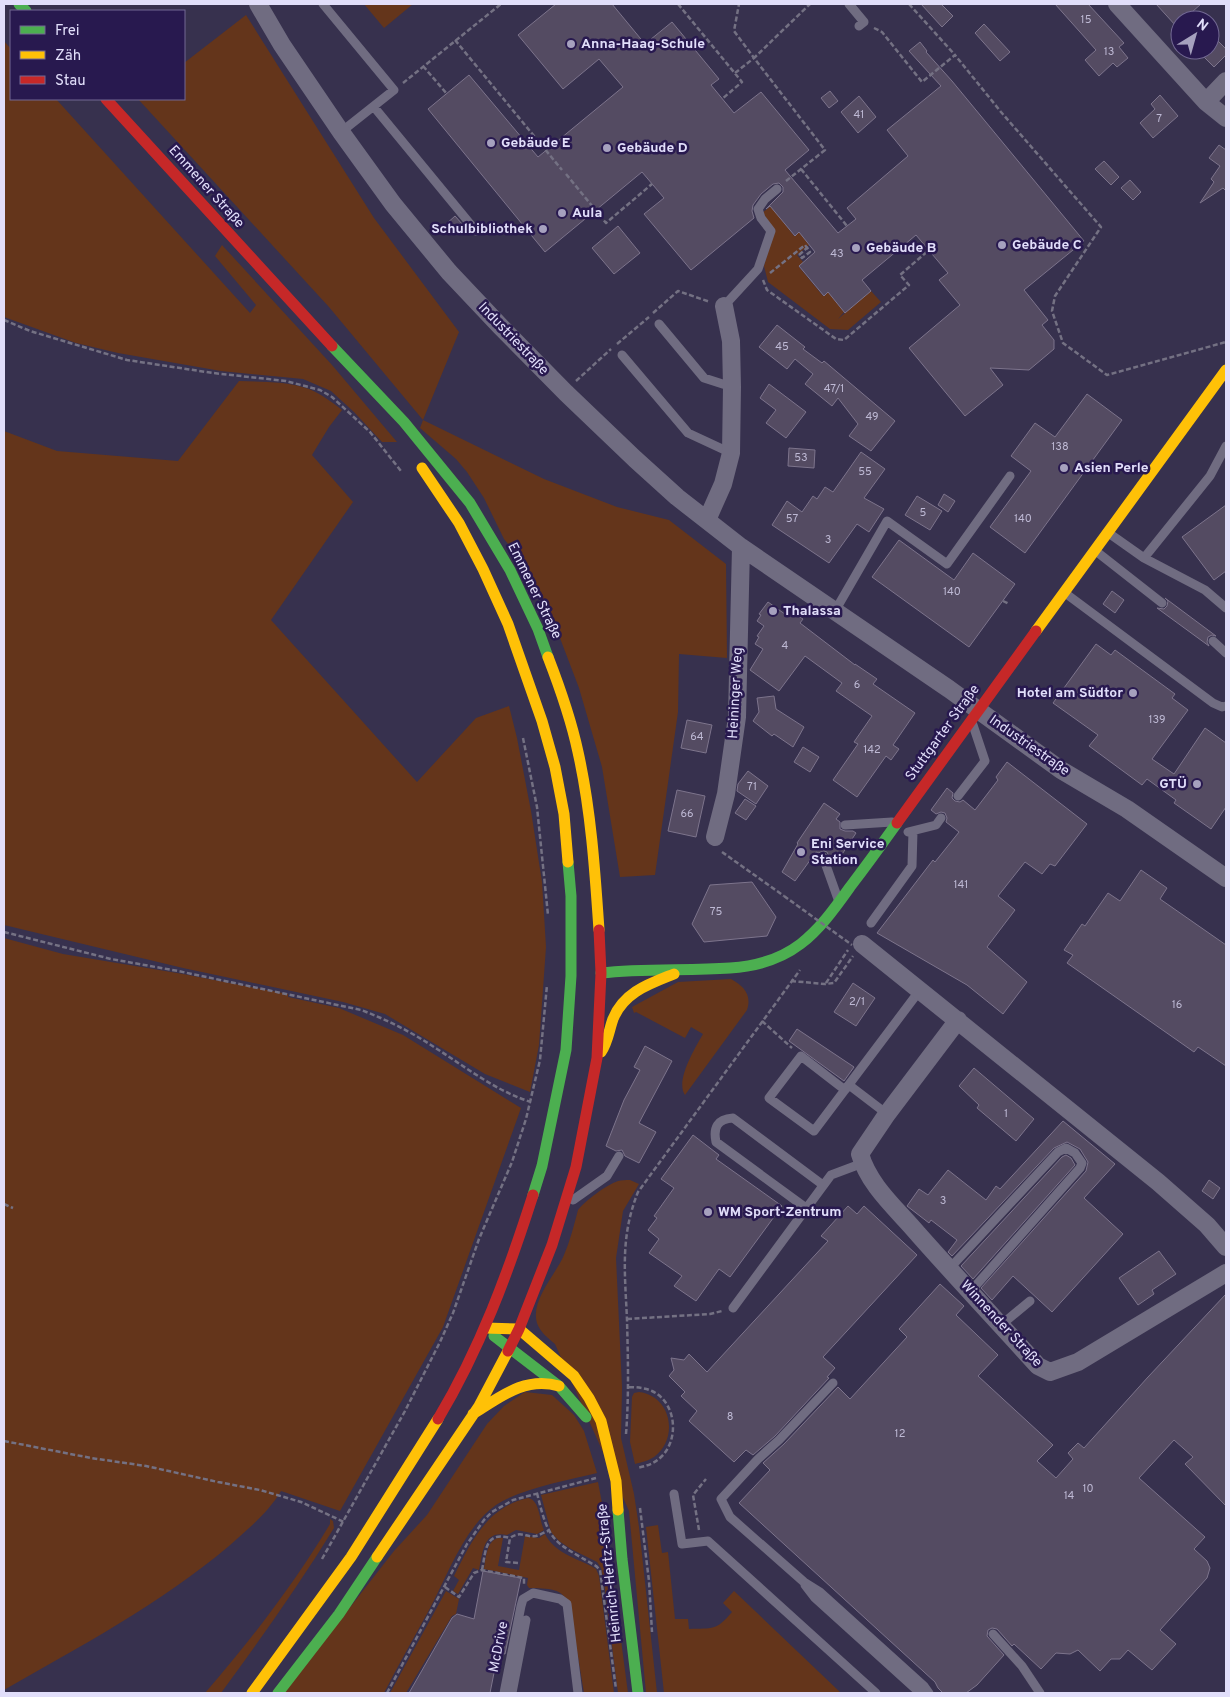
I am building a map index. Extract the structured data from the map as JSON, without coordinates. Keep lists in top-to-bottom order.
{
  "streets": {
    "main road": ["Emmener Straße", "Stuttgarter Straße", "Heinrich-Hertz-Straße"],
    "street": ["Industriestraße", "Heininger Weg", "Winnender Straße"],
    "lane": ["McDrive"]
  },
  "crossings": [
    ["Emmener Straße", "Stuttgarter Straße"],
    ["Industriestraße", "Heininger Weg"],
    ["Industriestraße", "Stuttgarter Straße"]
  ],
  "places": [
    "Anna-Haag-Schule",
    "Gebäude E",
    "Gebäude D",
    "Aula",
    "Schulbibliothek",
    "Gebäude C",
    "Gebäude B",
    "Asien Perle",
    "Thalassa",
    "Hotel am Südtor",
    "GTÜ",
    "Eni Service Station",
    "WM Sport-Zentrum"
  ],
  "house_numbers": [
    "15",
    "13",
    "41",
    "7",
    "43",
    "45",
    "47/1",
    "49",
    "138",
    "53",
    "55",
    "5",
    "57",
    "140",
    "3",
    "140",
    "4",
    "6",
    "139",
    "64",
    "142",
    "71",
    "66",
    "141",
    "75",
    "2/1",
    "16",
    "1",
    "3",
    "8",
    "12",
    "10",
    "14"
  ],
  "legend": ["Frei", "Zäh", "Stau"],
  "north": "top right"
}
